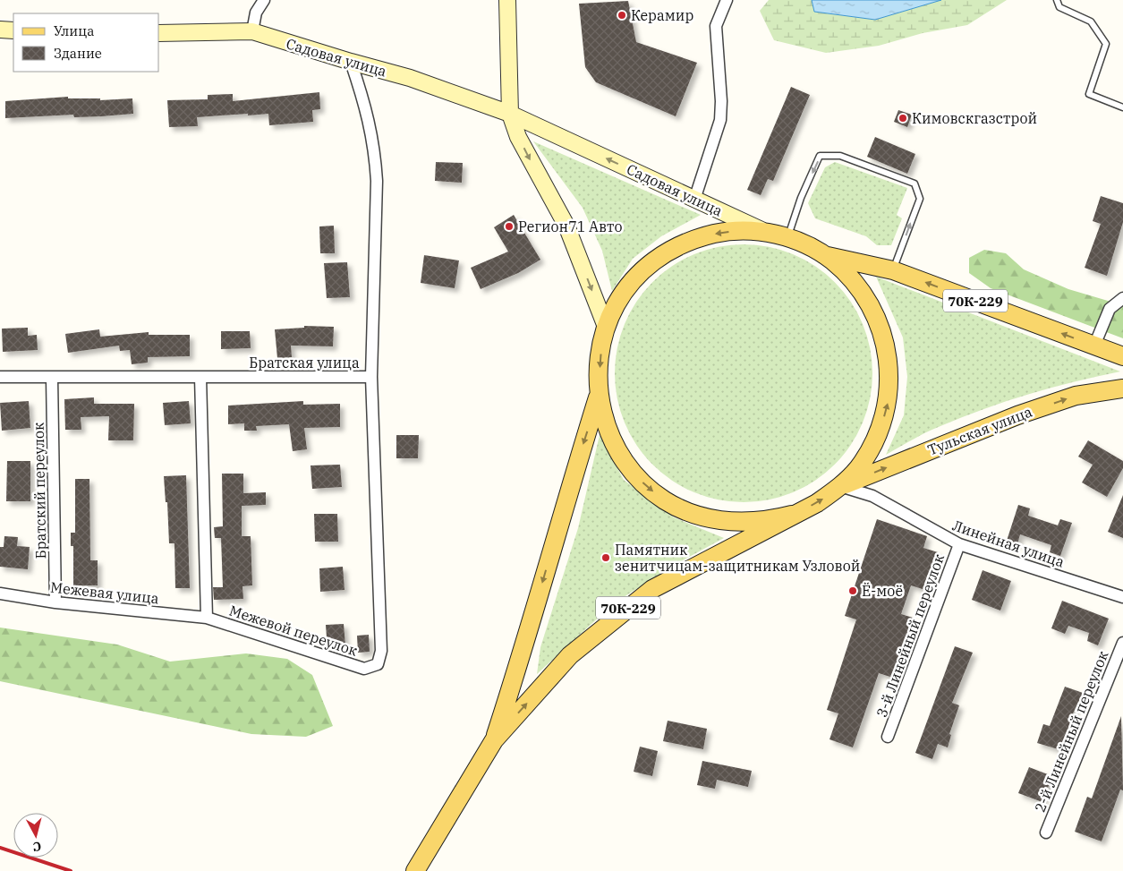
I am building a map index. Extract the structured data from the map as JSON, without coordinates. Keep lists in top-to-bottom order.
{
  "streets": {
    "main road": ["Садовая улица", "70К-229", "Тульская улица"],
    "street": [
      "Братская улица",
      "Братский переулок",
      "Линейная улица",
      "Межевая улица",
      "Межевой переулок",
      "3-й Линейный переулок",
      "2-й Линейный переулок"
    ]
  },
  "crossings": [
    ["Садовая улица", "70К-229"],
    ["Садовая улица", "Братская улица"],
    ["70К-229", "Тульская улица"],
    ["70К-229", "Линейная улица"],
    ["Братская улица", "Братский переулок"],
    ["Братская улица", "Межевой переулок"],
    ["Тульская улица", "Линейная улица"],
    ["Братский переулок", "Межевая улица"],
    ["Линейная улица", "3-й Линейный переулок"],
    ["Межевая улица", "Межевой переулок"]
  ],
  "one_way": ["Тульская улица"],
  "places": [
    "Керамир",
    "Кимовскгазстрой",
    "Регион71 Авто",
    "Памятник зенитчицам-защитникам Узловой",
    "Ё-моё"
  ],
  "legend": ["Улица", "Здание"],
  "north": "bottom"
}
